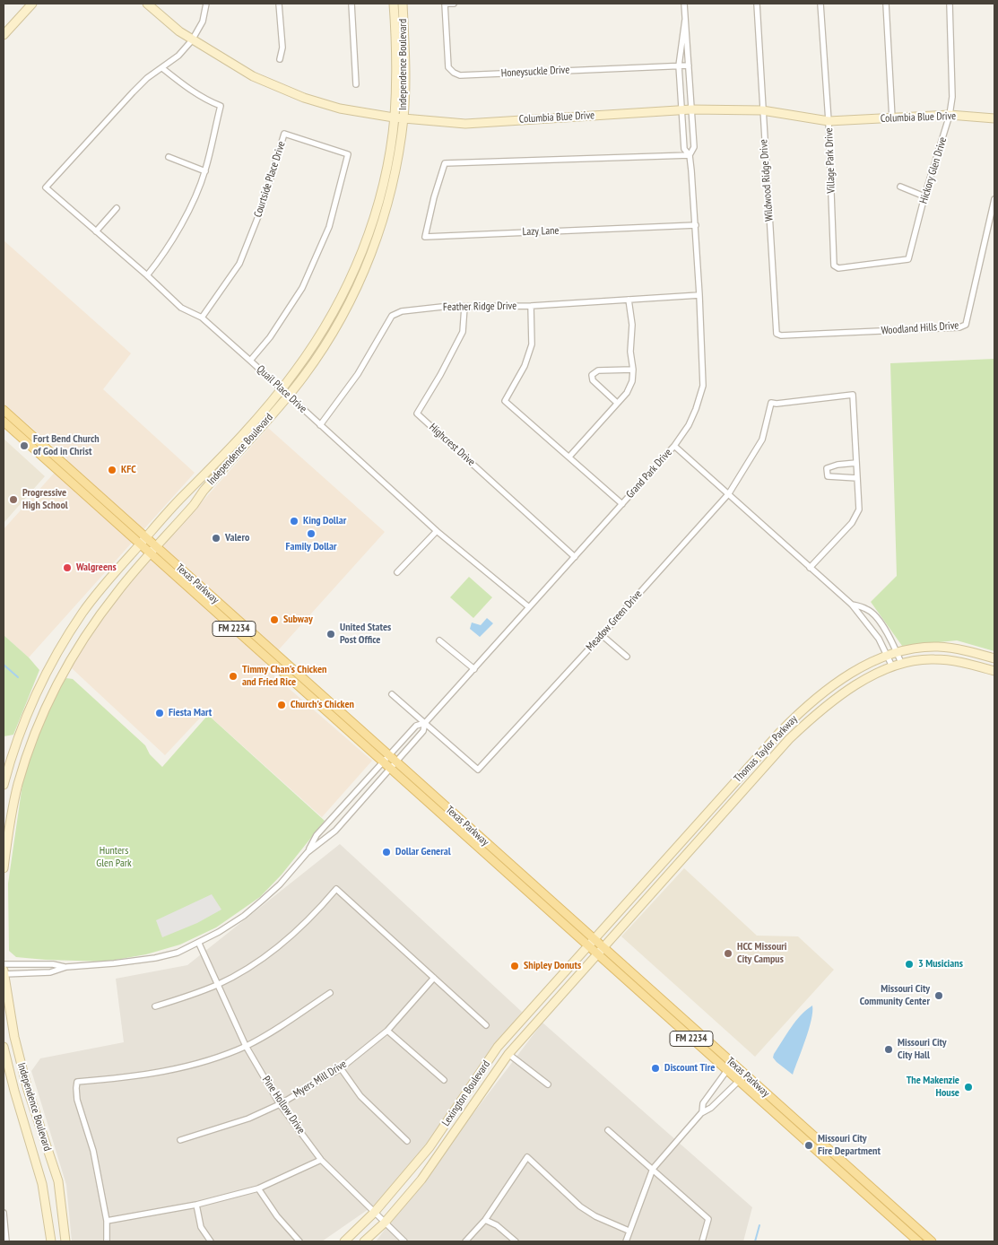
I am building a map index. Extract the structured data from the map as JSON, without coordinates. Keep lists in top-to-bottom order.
{
  "streets": {
    "main road": ["Texas Parkway", "FM 2234"],
    "street": [
      "Independence Boulevard",
      "Honeysuckle Drive",
      "Columbia Blue Drive",
      "Village Park Drive",
      "Hickory Glen Drive",
      "Courtside Place Drive",
      "Wildwood Ridge Drive",
      "Lazy Lane",
      "Feather Ridge Drive",
      "Woodland Hills Drive",
      "Quail Place Drive",
      "Highcrest Drive",
      "Grand Park Drive",
      "Meadow Green Drive",
      "Thomas Taylor Parkway",
      "Myers Mill Drive",
      "Lexington Boulevard",
      "Pine Hollow Drive"
    ]
  },
  "crossings": [
    ["Independence Boulevard", "Columbia Blue Drive"],
    ["Independence Boulevard", "Quail Place Drive"],
    ["Independence Boulevard", "Grand Park Drive"],
    ["Independence Boulevard", "Texas Parkway"],
    ["Honeysuckle Drive", "Grand Park Drive"],
    ["Columbia Blue Drive", "Village Park Drive"],
    ["Columbia Blue Drive", "Hickory Glen Drive"],
    ["Columbia Blue Drive", "Wildwood Ridge Drive"],
    ["Columbia Blue Drive", "Grand Park Drive"],
    ["Village Park Drive", "Hickory Glen Drive"],
    ["Courtside Place Drive", "Quail Place Drive"],
    ["Wildwood Ridge Drive", "Woodland Hills Drive"],
    ["Lazy Lane", "Grand Park Drive"],
    ["Feather Ridge Drive", "Quail Place Drive"],
    ["Feather Ridge Drive", "Highcrest Drive"],
    ["Feather Ridge Drive", "Grand Park Drive"],
    ["Quail Place Drive", "Grand Park Drive"],
    ["Highcrest Drive", "Grand Park Drive"],
    ["Grand Park Drive", "Texas Parkway"],
    ["Grand Park Drive", "Meadow Green Drive"],
    ["Grand Park Drive", "Pine Hollow Drive"],
    ["Texas Parkway", "Thomas Taylor Parkway"],
    ["Texas Parkway", "Lexington Boulevard"],
    ["Thomas Taylor Parkway", "Lexington Boulevard"],
    ["Myers Mill Drive", "Pine Hollow Drive"],
    ["Lexington Boulevard", "Pine Hollow Drive"]
  ],
  "parks": ["Hunters Glen Park"],
  "places": [
    "Fort Bend Church of God in Christ",
    "KFC",
    "Progressive High School",
    "King Dollar",
    "Family Dollar",
    "Valero",
    "Walgreens",
    "Subway",
    "United States Post Office",
    "Timmy Chan's Chicken and Fried Rice",
    "Church's Chicken",
    "Fiesta Mart",
    "Dollar General",
    "HCC Missouri City Campus",
    "3 Musicians",
    "Shipley Donuts",
    "Missouri City Community Center",
    "Missouri City City Hall",
    "Discount Tire",
    "The Makenzie House",
    "Missouri City Fire Department"
  ]
}
